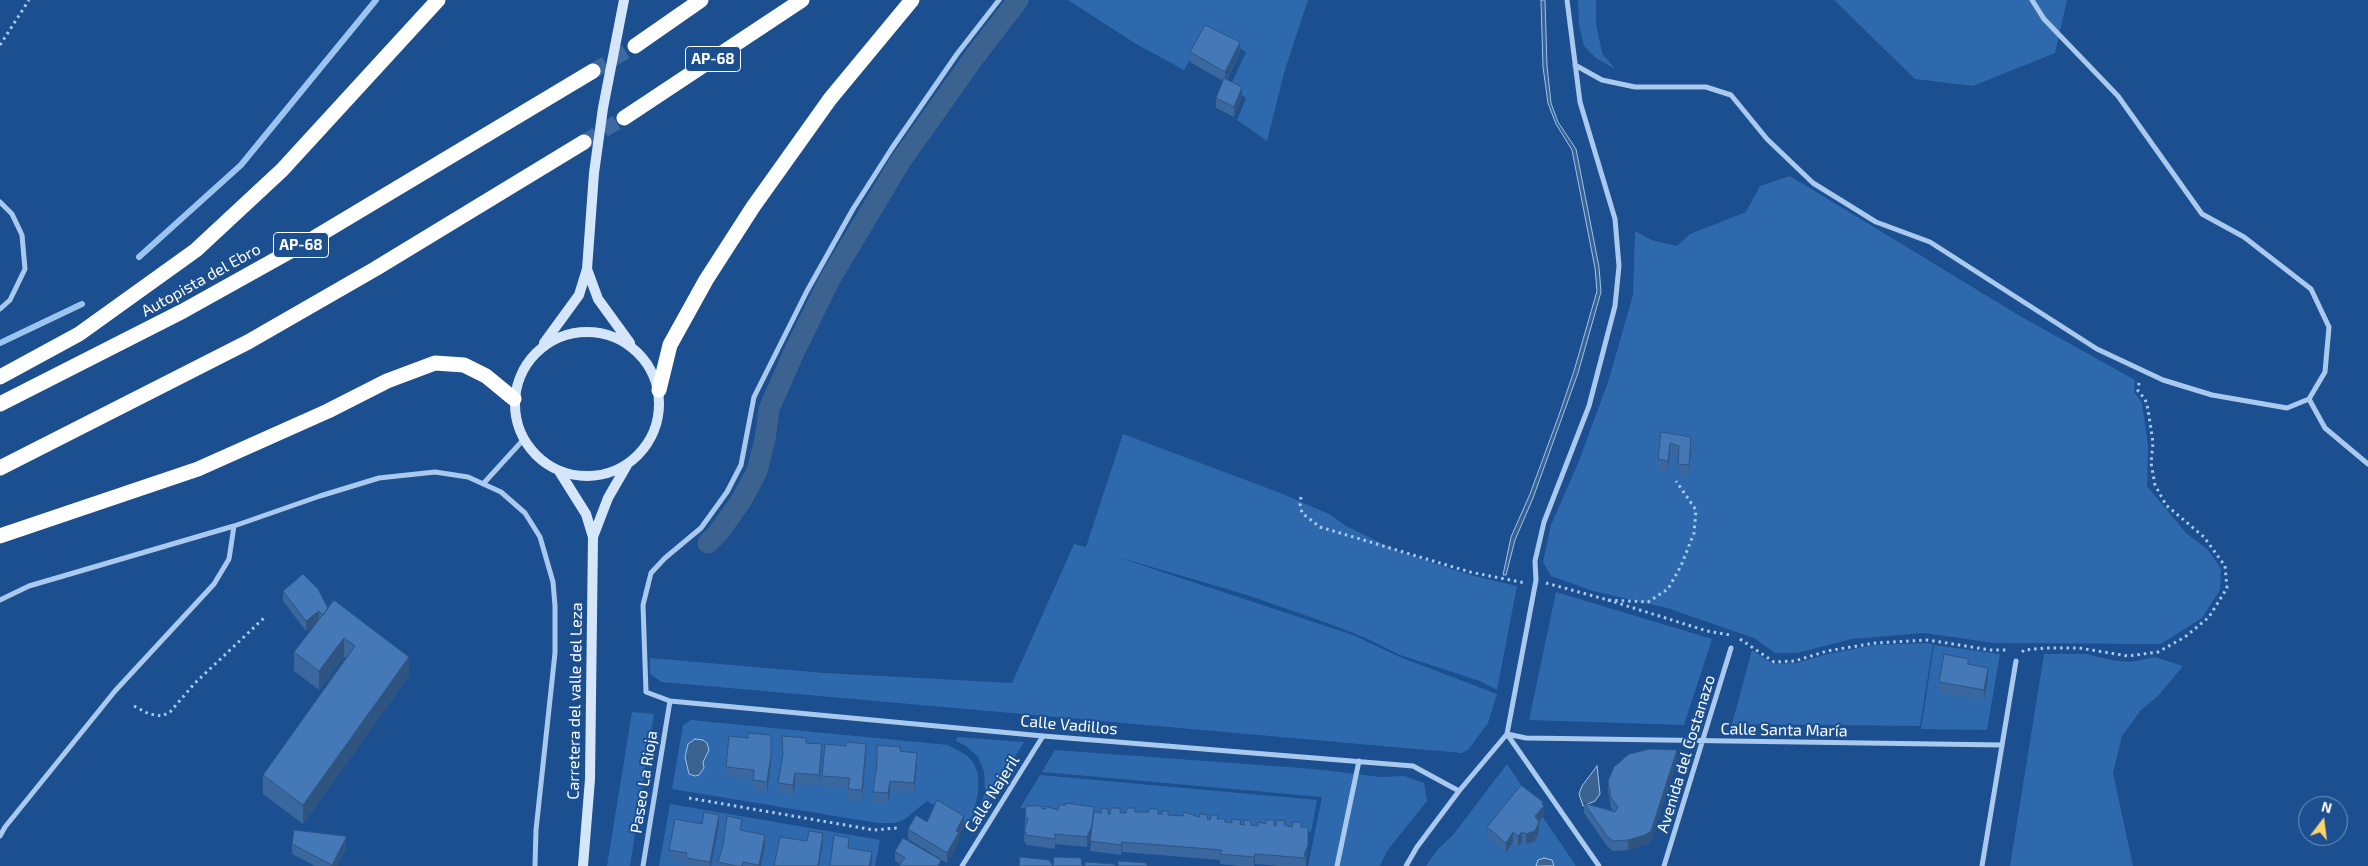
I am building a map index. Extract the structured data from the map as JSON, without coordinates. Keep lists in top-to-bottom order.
{
  "streets": {
    "highway": ["AP-68", "Autopista del Ebro"],
    "main road": ["Carretera del valle del Leza"],
    "street": [
      "Calle Vadillos",
      "Calle Santa María",
      "Avenida del Costanazo",
      "Paseo La Rioja",
      "Calle Najeril"
    ]
  },
  "crossings": [
    ["Calle Vadillos", "Paseo La Rioja"],
    ["Calle Vadillos", "Calle Najeril"],
    ["Calle Santa María", "Avenida del Costanazo"]
  ],
  "north": "top"
}
